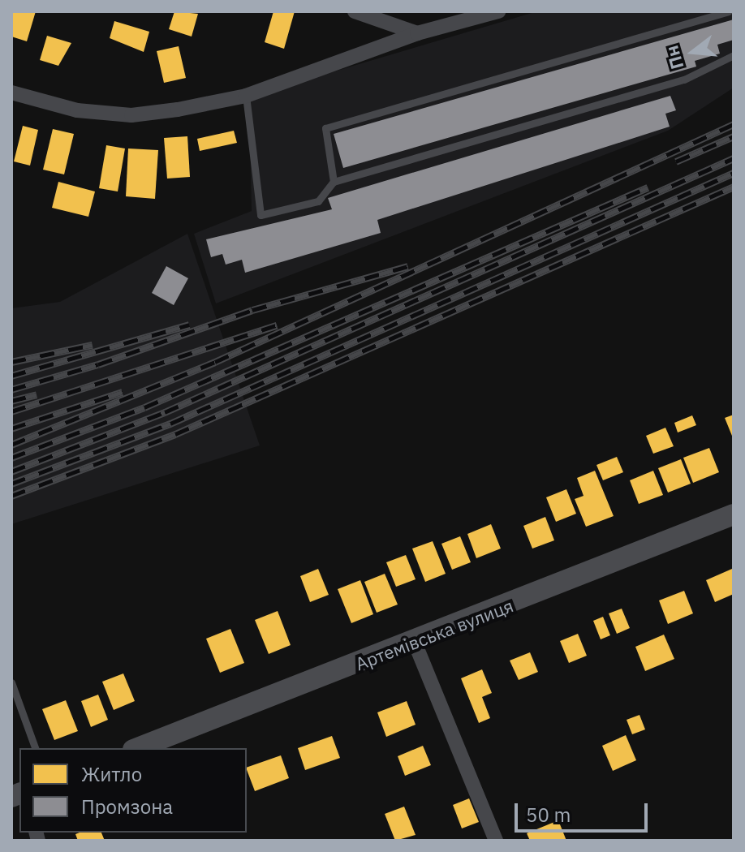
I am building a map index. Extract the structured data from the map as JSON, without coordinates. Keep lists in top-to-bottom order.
{
  "streets": {
    "main road": ["Артемівська вулиця"]
  },
  "legend": ["Житло", "Промзона"],
  "scale_bar": "50 m",
  "north": "left"
}
